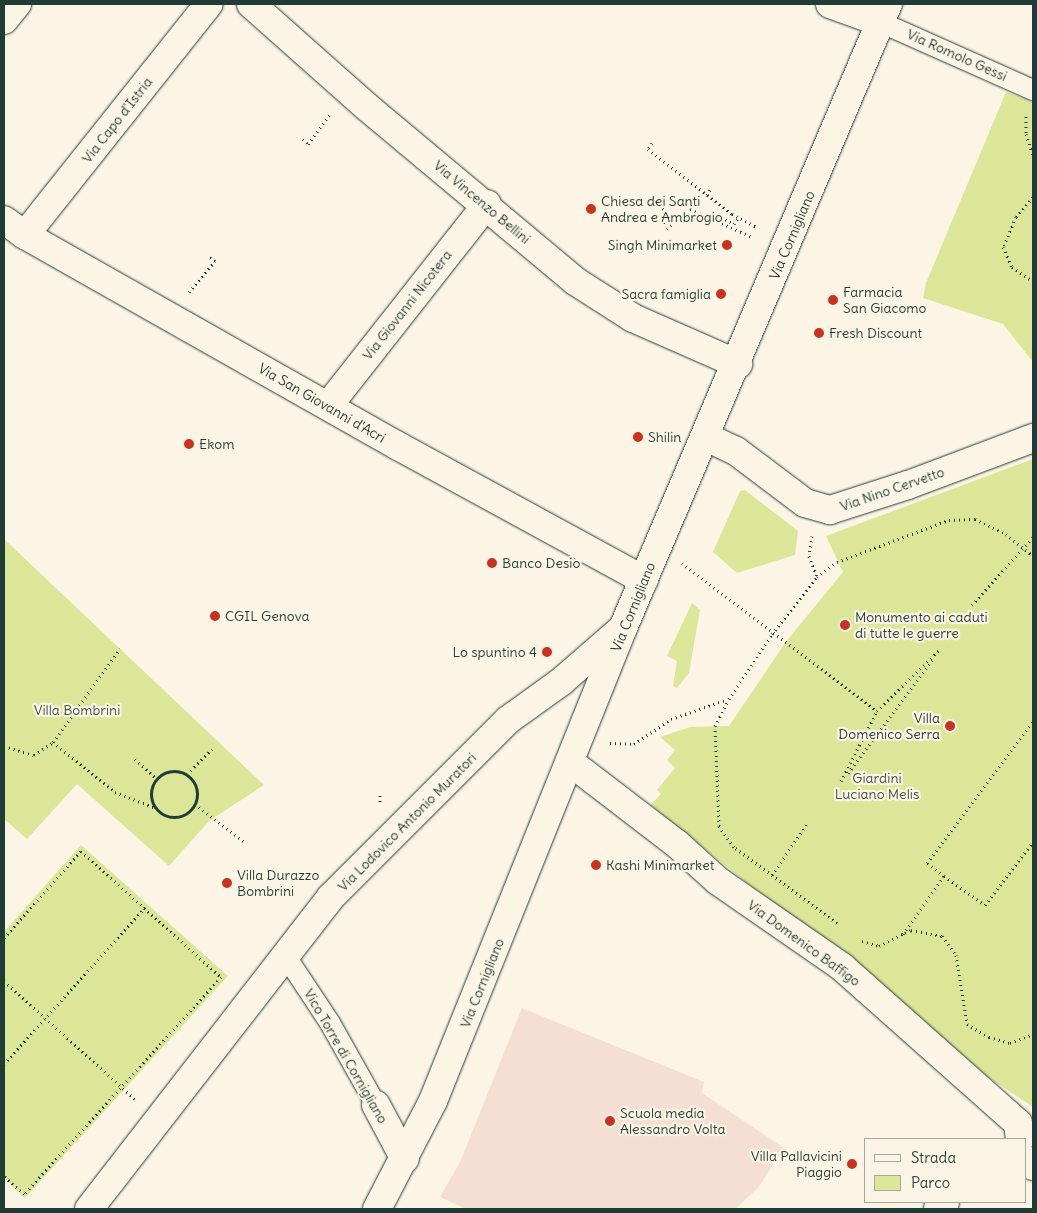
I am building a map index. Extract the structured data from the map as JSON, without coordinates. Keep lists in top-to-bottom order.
{
  "streets": {
    "street": [
      "Via Capo d'Istria",
      "Via Vincenzo Bellini",
      "Via Cornigliano",
      "Via Giovanni Nicotera",
      "Via San Giovanni d'Acri",
      "Via Nino Cervetto",
      "Via Lodovico Antonio Muratori",
      "Via Domenico Baffigo",
      "Vico Torre di Cornigliano"
    ],
    "lane": ["Via Romolo Gessi"]
  },
  "crossings": [
    ["Via Romolo Gessi", "Via Cornigliano"],
    ["Via Capo d'Istria", "Via San Giovanni d'Acri"],
    ["Via Vincenzo Bellini", "Via Cornigliano"],
    ["Via Vincenzo Bellini", "Via Giovanni Nicotera"],
    ["Via Cornigliano", "Via San Giovanni d'Acri"],
    ["Via Cornigliano", "Via Nino Cervetto"],
    ["Via Cornigliano", "Via Lodovico Antonio Muratori"],
    ["Via Cornigliano", "Via Domenico Baffigo"],
    ["Via Cornigliano", "Vico Torre di Cornigliano"],
    ["Via Giovanni Nicotera", "Via San Giovanni d'Acri"],
    ["Via Lodovico Antonio Muratori", "Vico Torre di Cornigliano"]
  ],
  "parks": ["Villa Bombrini", "Giardini Luciano Melis"],
  "places": [
    "Chiesa dei Santi Andrea e Ambrogio",
    "Singh Minimarket",
    "Sacra famiglia",
    "Farmacia San Giacomo",
    "Fresh Discount",
    "Shilin",
    "Ekom",
    "Banco Desio",
    "CGIL Genova",
    "Monumento ai caduti di tutte le guerre",
    "Lo spuntino 4",
    "Villa Domenico Serra",
    "Kashi Minimarket",
    "Villa Durazzo Bombrini",
    "Scuola media Alessandro Volta",
    "Villa Pallavicini Piaggio"
  ],
  "legend": ["Strada", "Parco"]
}
